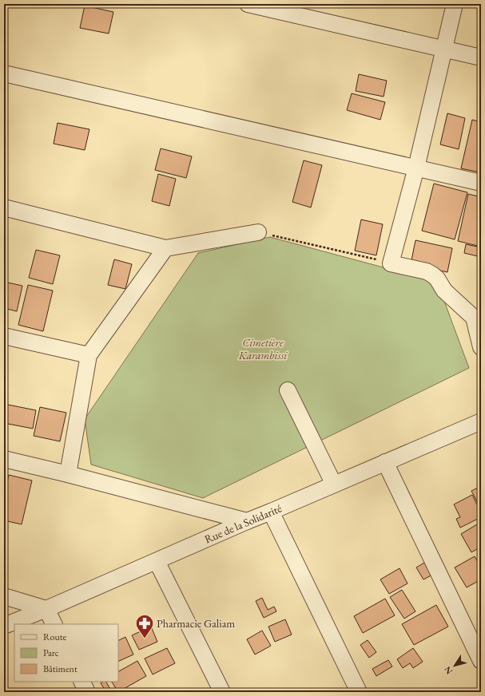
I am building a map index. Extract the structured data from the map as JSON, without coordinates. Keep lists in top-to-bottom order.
{
  "streets": {
    "street": ["Rue de la Solidarité"]
  },
  "parks": ["Cimetière Karambissi"],
  "places": {
    "pharmacy": ["Pharmacie Galiam"]
  },
  "legend": ["Route", "Parc", "Bâtiment"],
  "north": "bottom left"
}
